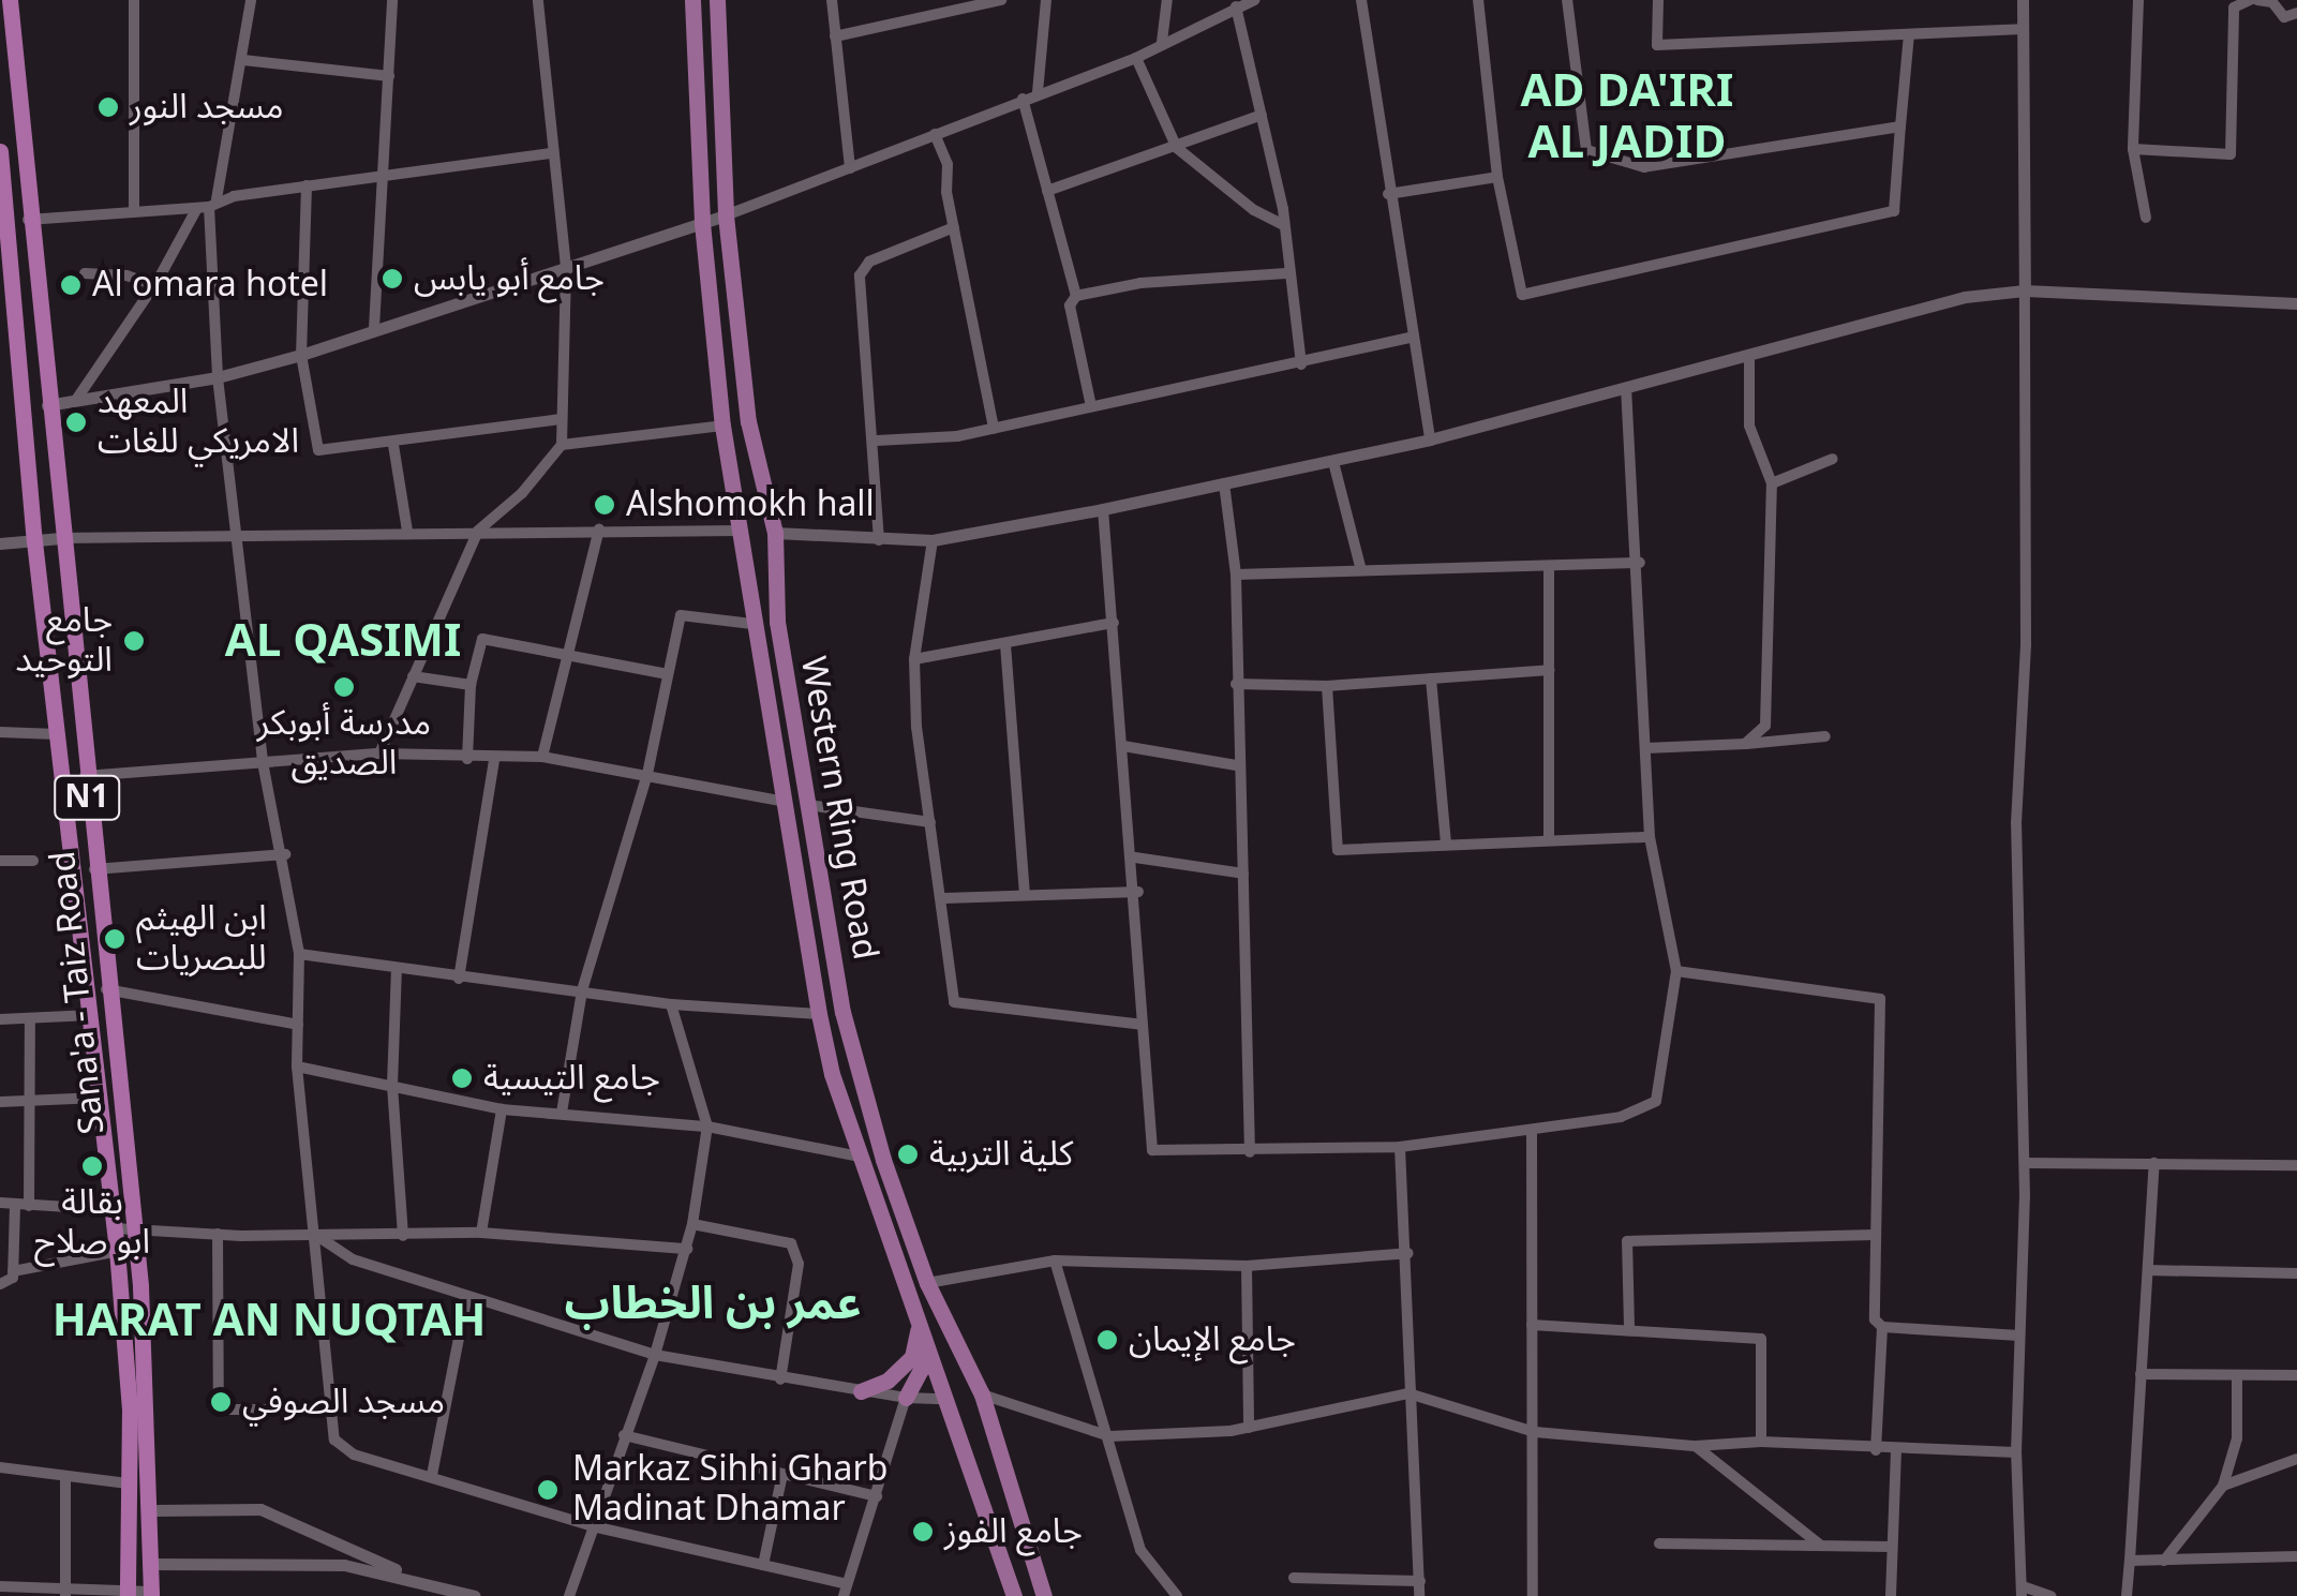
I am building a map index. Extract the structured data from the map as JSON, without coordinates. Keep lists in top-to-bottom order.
{
  "streets": {
    "highway": ["N1", "Sana'a - Taiz Road"],
    "main road": ["Western Ring Road"]
  },
  "districts": [
    "AD DA'IRI AL JADID",
    "AL QASIMI",
    "عمر بن الخطاب",
    "HARAT AN NUQTAH"
  ],
  "places": [
    "مسجد النور",
    "جامع أبو يابس",
    "Al omara hotel",
    "المعهد الامريكي للغات",
    "Alshomokh hall",
    "جامع التوحيد",
    "مدرسة أبوبكر الصديق",
    "ابن الهيثم للبصريات",
    "جامع التيسية",
    "كلية التربية",
    "بقالة ابو صلاح",
    "جامع الإيمان",
    "مسجد الصوفي",
    "Markaz Sihhi Gharb Madinat Dhamar",
    "جامع الفوز"
  ]
}
